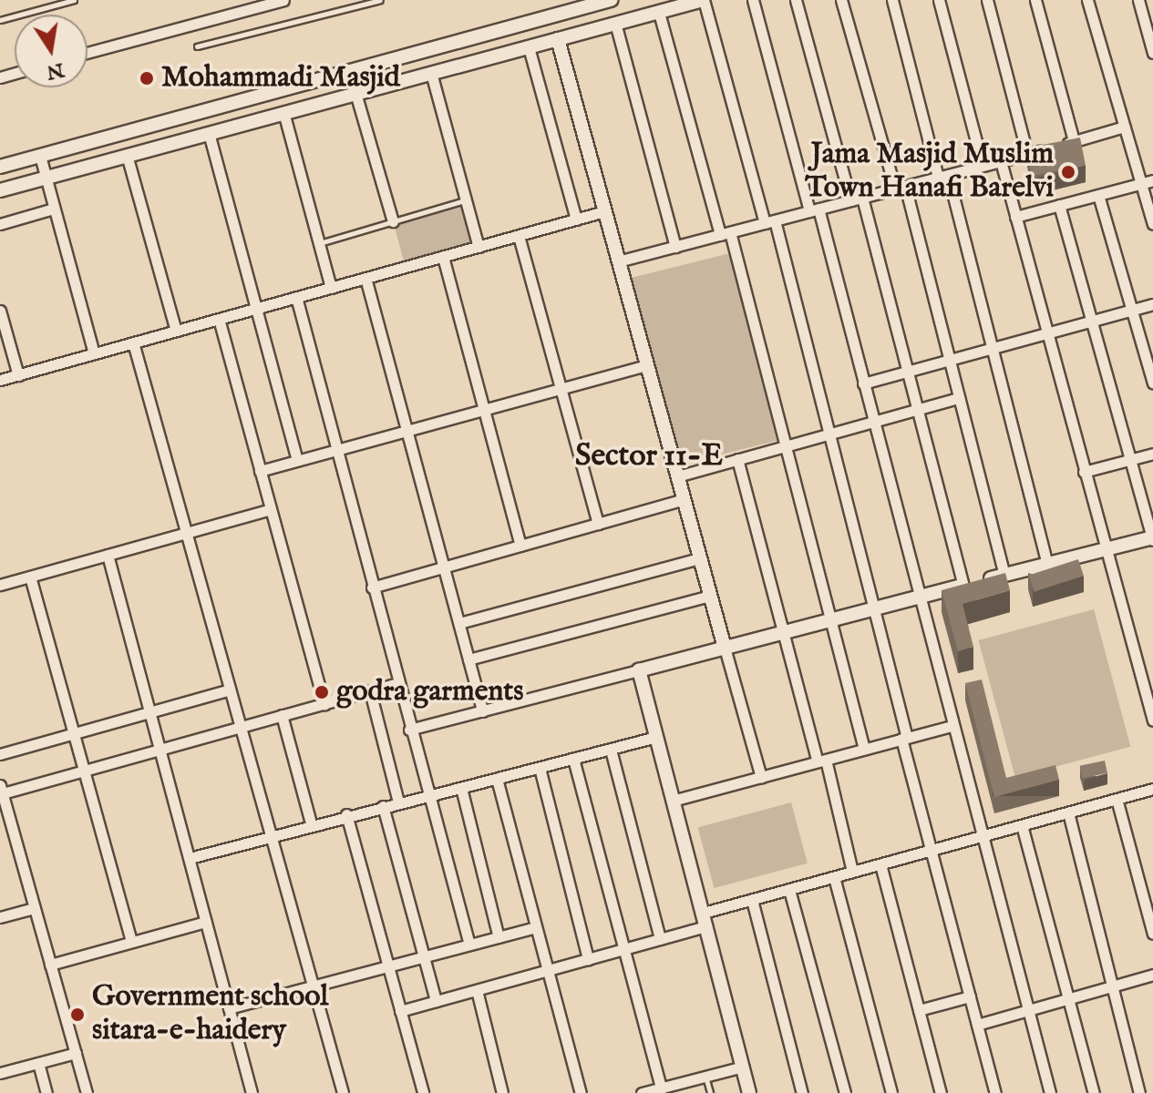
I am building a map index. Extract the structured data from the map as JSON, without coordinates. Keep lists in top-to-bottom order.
{
  "districts": ["Sector 11-E"],
  "places": [
    "Mohammadi Masjid",
    "Jama Masjid Muslim Town Hanafi Barelvi",
    "godra garments",
    "Government school sitara-e-haidery"
  ],
  "north": "bottom"
}
